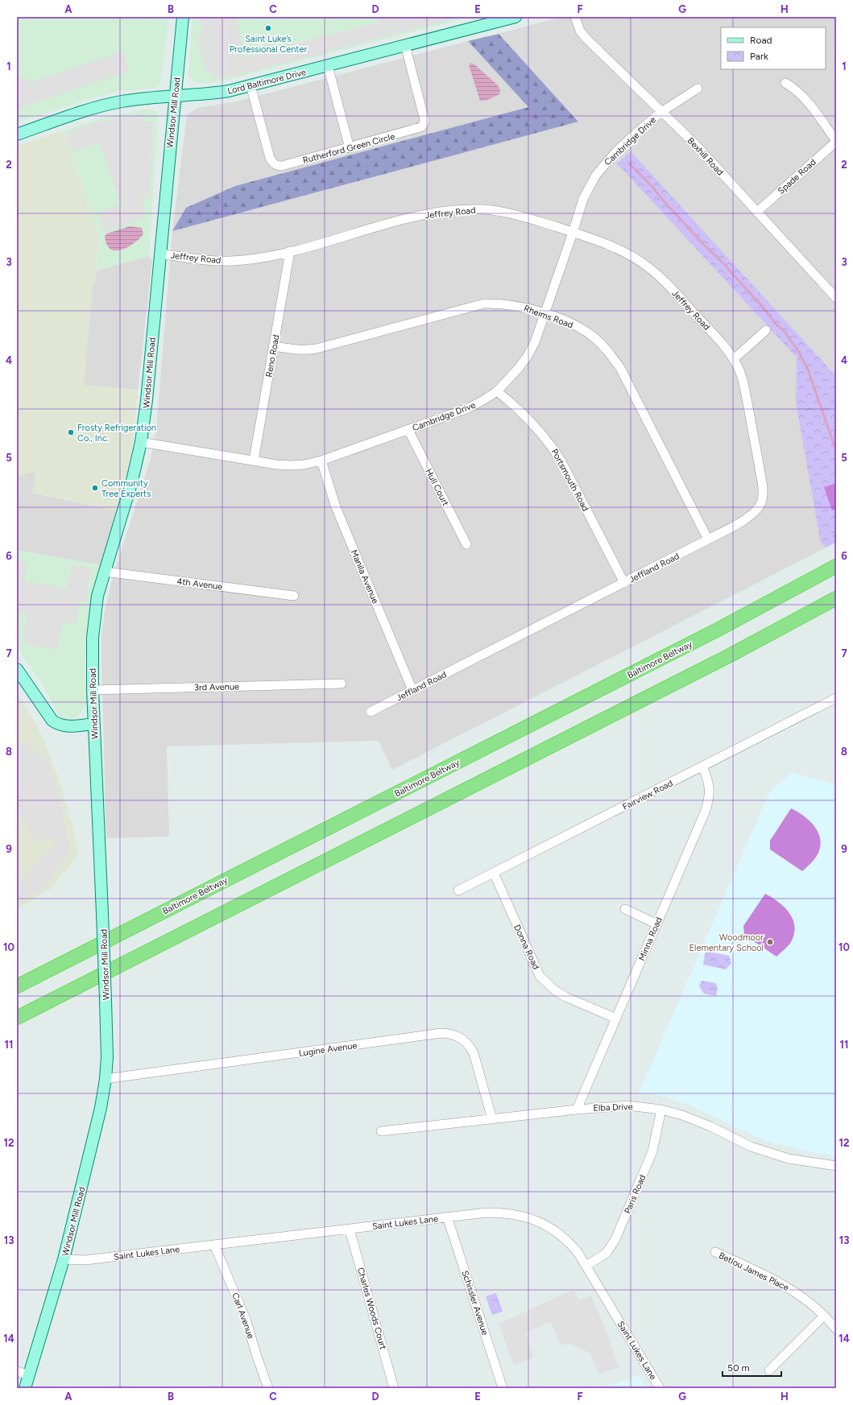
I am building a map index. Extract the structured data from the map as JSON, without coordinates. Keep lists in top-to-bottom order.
{
  "streets": {
    "highway": ["Baltimore Beltway"],
    "main road": ["Lord Baltimore Drive", "Windsor Mill Road"],
    "street": [
      "Cambridge Drive",
      "Rutherford Green Circle",
      "Bexhill Road",
      "Spade Road",
      "Jeffrey Road",
      "Rheims Road",
      "Reno Road",
      "Portsmouth Road",
      "Hull Court",
      "Jeffland Road",
      "Manila Avenue",
      "4th Avenue",
      "3rd Avenue",
      "Fairview Road",
      "Minna Road",
      "Donna Road",
      "Lugine Avenue",
      "Elba Drive",
      "Paris Road",
      "Saint Lukes Lane",
      "Betlou James Place",
      "Schissler Avenue",
      "Charles Woods Court",
      "Carl Avenue"
    ]
  },
  "crossings": [
    ["Lord Baltimore Drive", "Windsor Mill Road"],
    ["Lord Baltimore Drive", "Rutherford Green Circle"],
    ["Windsor Mill Road", "Cambridge Drive"],
    ["Windsor Mill Road", "Jeffrey Road"],
    ["Windsor Mill Road", "4th Avenue"],
    ["Windsor Mill Road", "3rd Avenue"],
    ["Windsor Mill Road", "Lugine Avenue"],
    ["Windsor Mill Road", "Saint Lukes Lane"],
    ["Cambridge Drive", "Bexhill Road"],
    ["Cambridge Drive", "Jeffrey Road"],
    ["Cambridge Drive", "Rheims Road"],
    ["Cambridge Drive", "Reno Road"],
    ["Cambridge Drive", "Portsmouth Road"],
    ["Cambridge Drive", "Hull Court"],
    ["Cambridge Drive", "Manila Avenue"],
    ["Bexhill Road", "Spade Road"],
    ["Jeffrey Road", "Reno Road"],
    ["Jeffrey Road", "Jeffland Road"],
    ["Rheims Road", "Reno Road"],
    ["Rheims Road", "Jeffland Road"],
    ["Portsmouth Road", "Jeffland Road"],
    ["Jeffland Road", "Manila Avenue"],
    ["Fairview Road", "Minna Road"],
    ["Fairview Road", "Donna Road"],
    ["Minna Road", "Donna Road"],
    ["Minna Road", "Elba Drive"],
    ["Lugine Avenue", "Elba Drive"],
    ["Elba Drive", "Paris Road"],
    ["Paris Road", "Saint Lukes Lane"],
    ["Saint Lukes Lane", "Schissler Avenue"],
    ["Saint Lukes Lane", "Charles Woods Court"],
    ["Saint Lukes Lane", "Carl Avenue"]
  ],
  "places": [
    "Saint Luke’s Professional Center",
    "Frosty Refrigeration Co., Inc.",
    "Community Tree Experts",
    "Woodmoor Elementary School"
  ],
  "legend": ["Road", "Park"],
  "scale_bar": "50 m",
  "grid": {
    "columns": [
      "A",
      "B",
      "C",
      "D",
      "E",
      "F",
      "G",
      "H"
    ],
    "rows": [
      "1",
      "2",
      "3",
      "4",
      "5",
      "6",
      "7",
      "8",
      "9",
      "10",
      "11",
      "12",
      "13",
      "14"
    ]
  }
}
